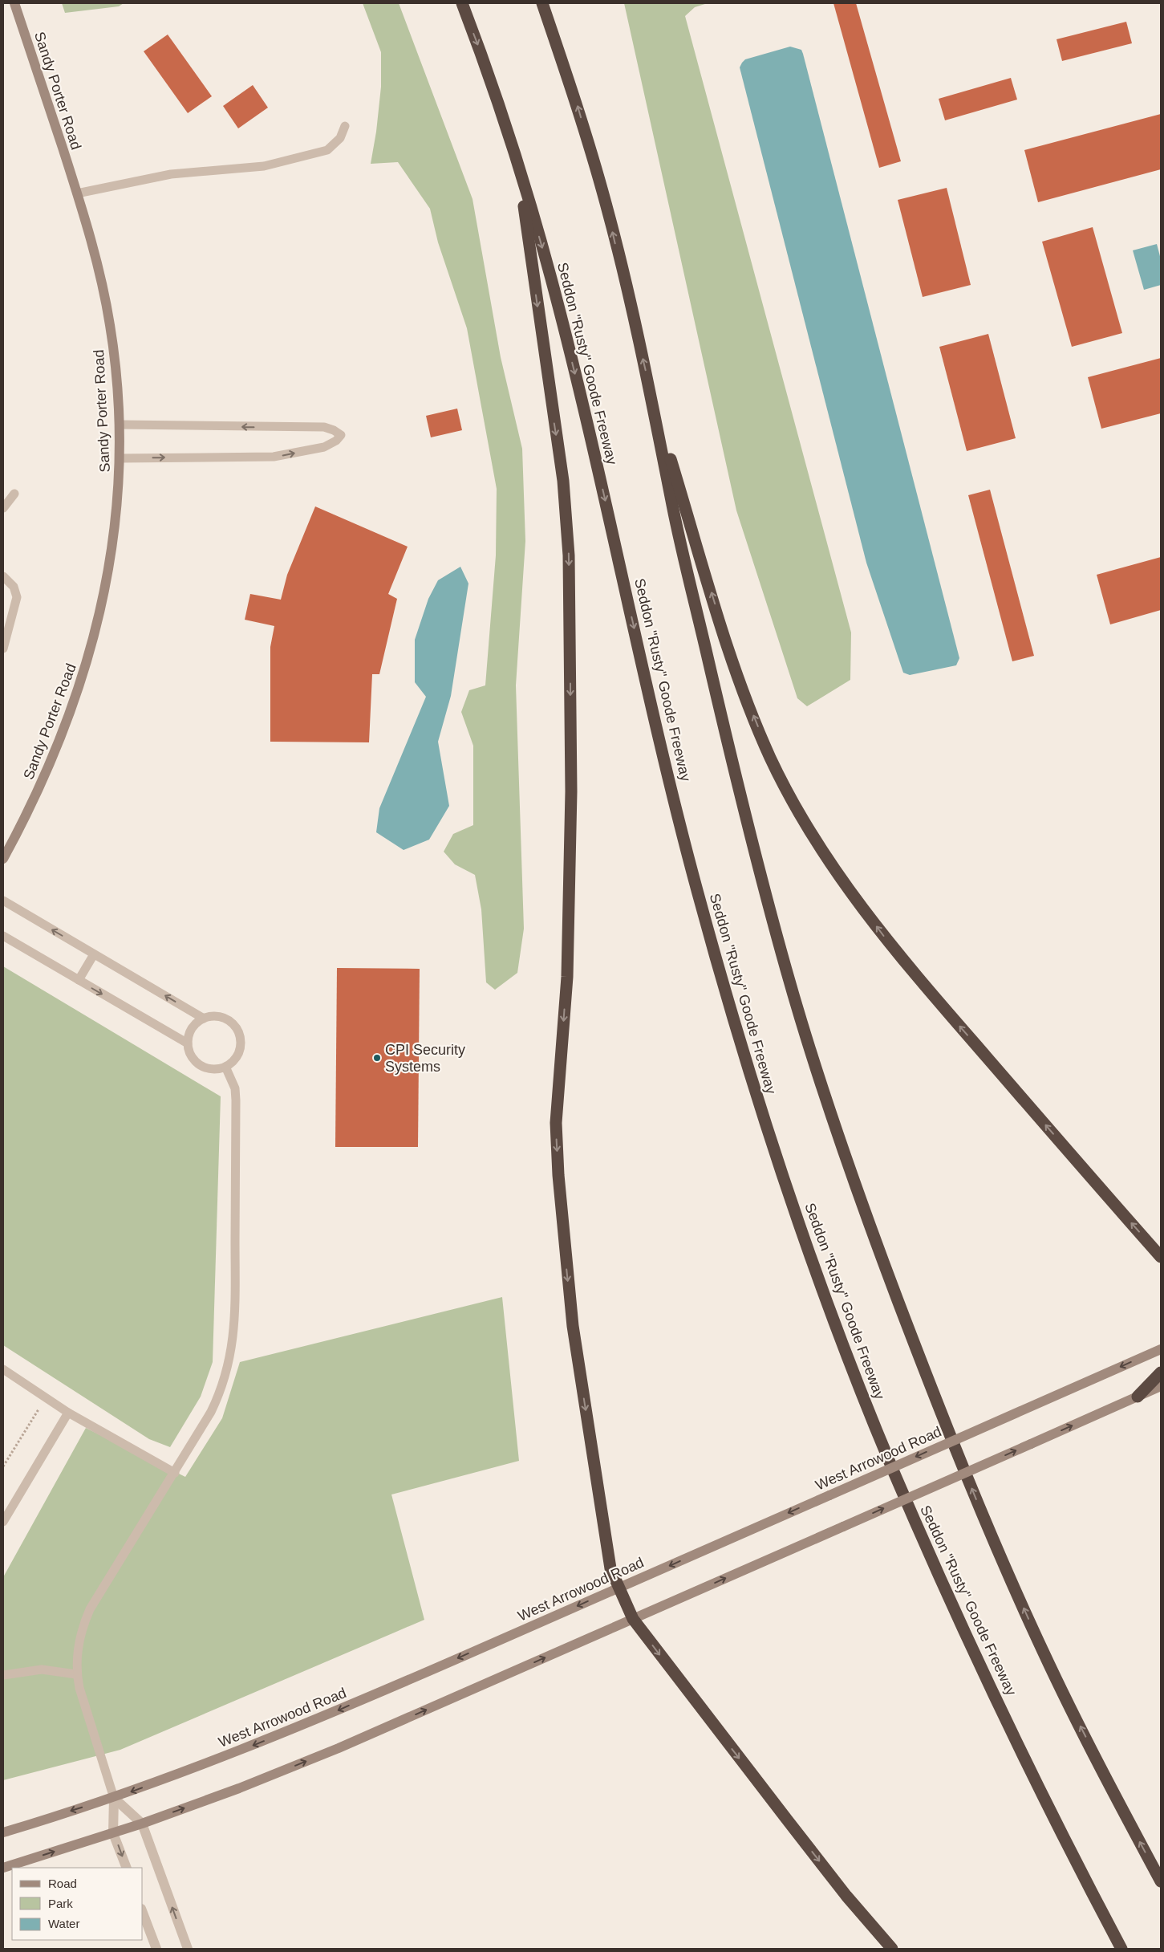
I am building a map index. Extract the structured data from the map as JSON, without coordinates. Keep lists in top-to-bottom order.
{
  "streets": {
    "highway": ["Seddon \"Rusty\" Goode Freeway"],
    "main road": ["Sandy Porter Road", "West Arrowood Road"]
  },
  "places": ["CPI Security Systems"],
  "legend": ["Road", "Park", "Water"]
}
